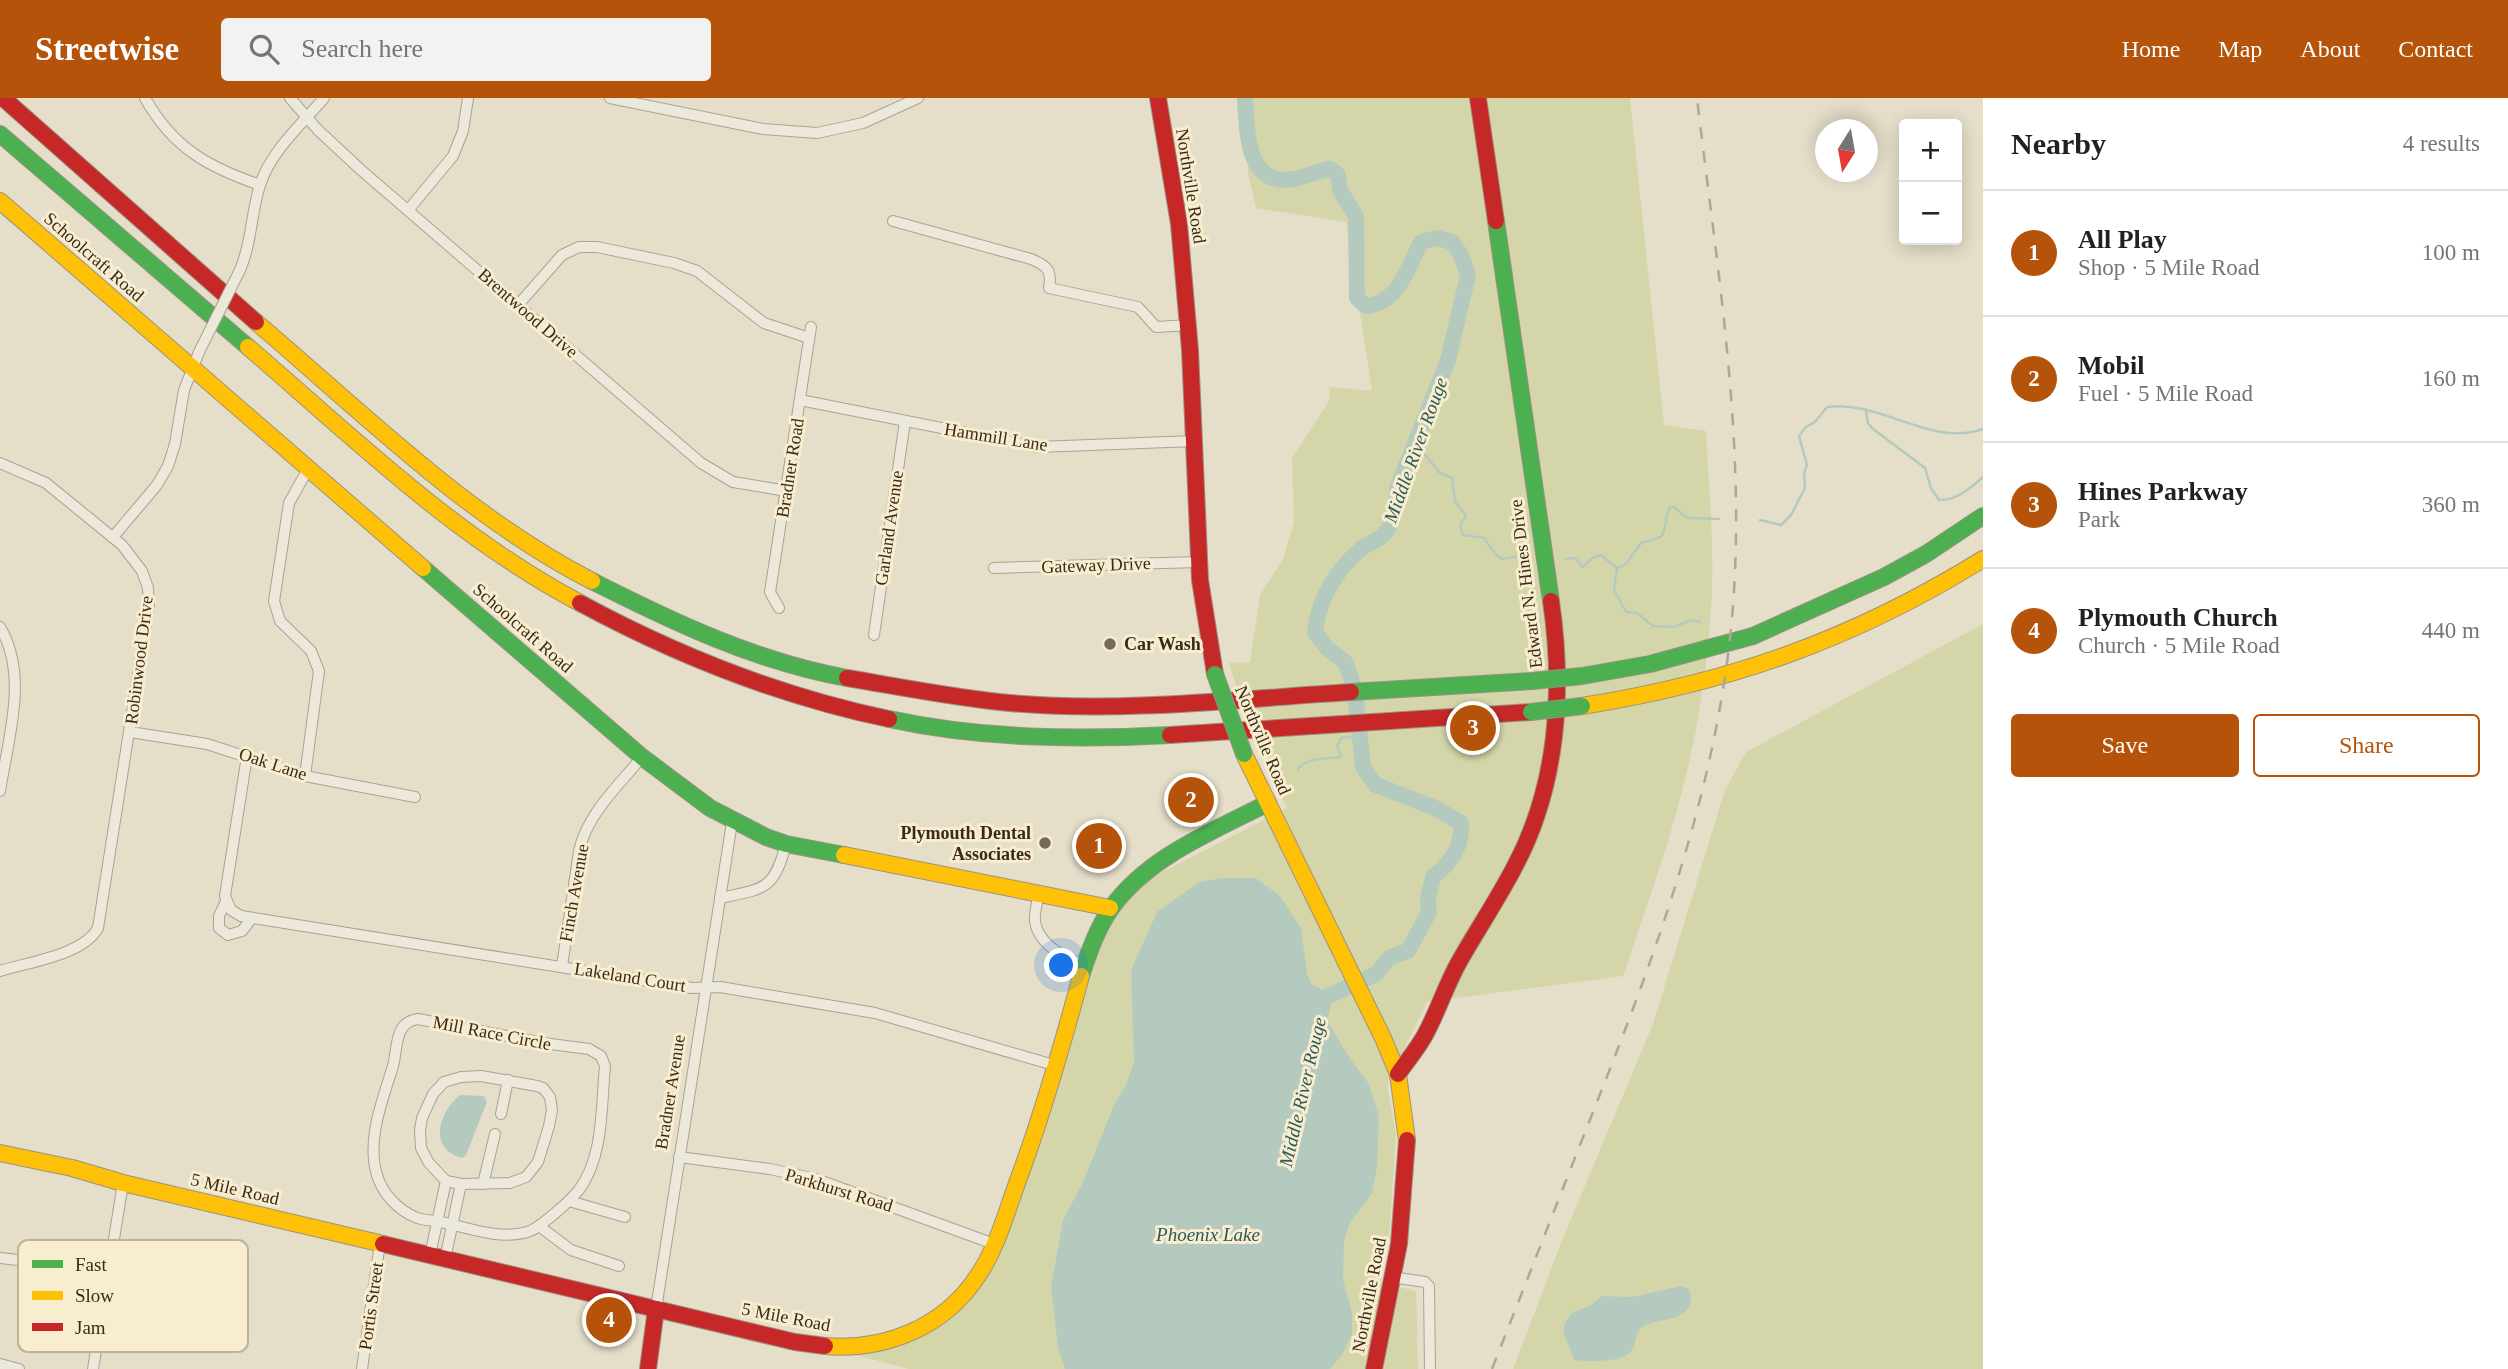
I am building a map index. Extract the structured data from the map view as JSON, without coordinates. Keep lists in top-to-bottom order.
{
  "streets": {
    "main road": [
      "Northville Road",
      "Schoolcraft Road",
      "Edward N. Hines Drive",
      "Bradner Avenue",
      "5 Mile Road"
    ],
    "street": [
      "Brentwood Drive",
      "Hammill Lane",
      "Bradner Road",
      "Garland Avenue",
      "Gateway Drive",
      "Robinwood Drive",
      "Oak Lane",
      "Finch Avenue",
      "Lakeland Court",
      "Mill Race Circle",
      "Parkhurst Road",
      "Portis Street"
    ]
  },
  "crossings": [
    ["Northville Road", "Hammill Lane"],
    ["Northville Road", "Gateway Drive"],
    ["Northville Road", "Edward N. Hines Drive"],
    ["Northville Road", "5 Mile Road"],
    ["Schoolcraft Road", "Finch Avenue"],
    ["Schoolcraft Road", "Bradner Avenue"],
    ["Schoolcraft Road", "5 Mile Road"],
    ["Brentwood Drive", "Bradner Road"],
    ["Hammill Lane", "Bradner Road"],
    ["Hammill Lane", "Garland Avenue"],
    ["Robinwood Drive", "Oak Lane"],
    ["Finch Avenue", "Lakeland Court"],
    ["Lakeland Court", "Bradner Avenue"],
    ["Lakeland Court", "5 Mile Road"],
    ["Bradner Avenue", "5 Mile Road"],
    ["Bradner Avenue", "Parkhurst Road"],
    ["5 Mile Road", "Parkhurst Road"],
    ["5 Mile Road", "Portis Street"]
  ],
  "water": ["Middle River Rouge", "Phoenix Lake"],
  "places": ["Car Wash", "Plymouth Dental Associates"],
  "legend": ["Fast", "Slow", "Jam"],
  "north": "bottom",
  "page": {
    "header": "Streetwise",
    "search": "Search here",
    "nav": [
      "Home",
      "Map",
      "About",
      "Contact"
    ],
    "heading": ["Nearby", "4 results"],
    "map_buttons": ["+", "−"],
    "list": [
      {
        "mark": "1",
        "name": "All Play",
        "note": "Shop · 5 Mile Road",
        "value": "100 m"
      },
      {
        "mark": "2",
        "name": "Mobil",
        "note": "Fuel · 5 Mile Road",
        "value": "160 m"
      },
      {
        "mark": "3",
        "name": "Hines Parkway",
        "note": "Park",
        "value": "360 m"
      },
      {
        "mark": "4",
        "name": "Plymouth Church",
        "note": "Church · 5 Mile Road",
        "value": "440 m"
      }
    ],
    "buttons": ["Save", "Share"],
    "pins": [
      "3",
      "2",
      "1",
      "4"
    ]
  }
}
